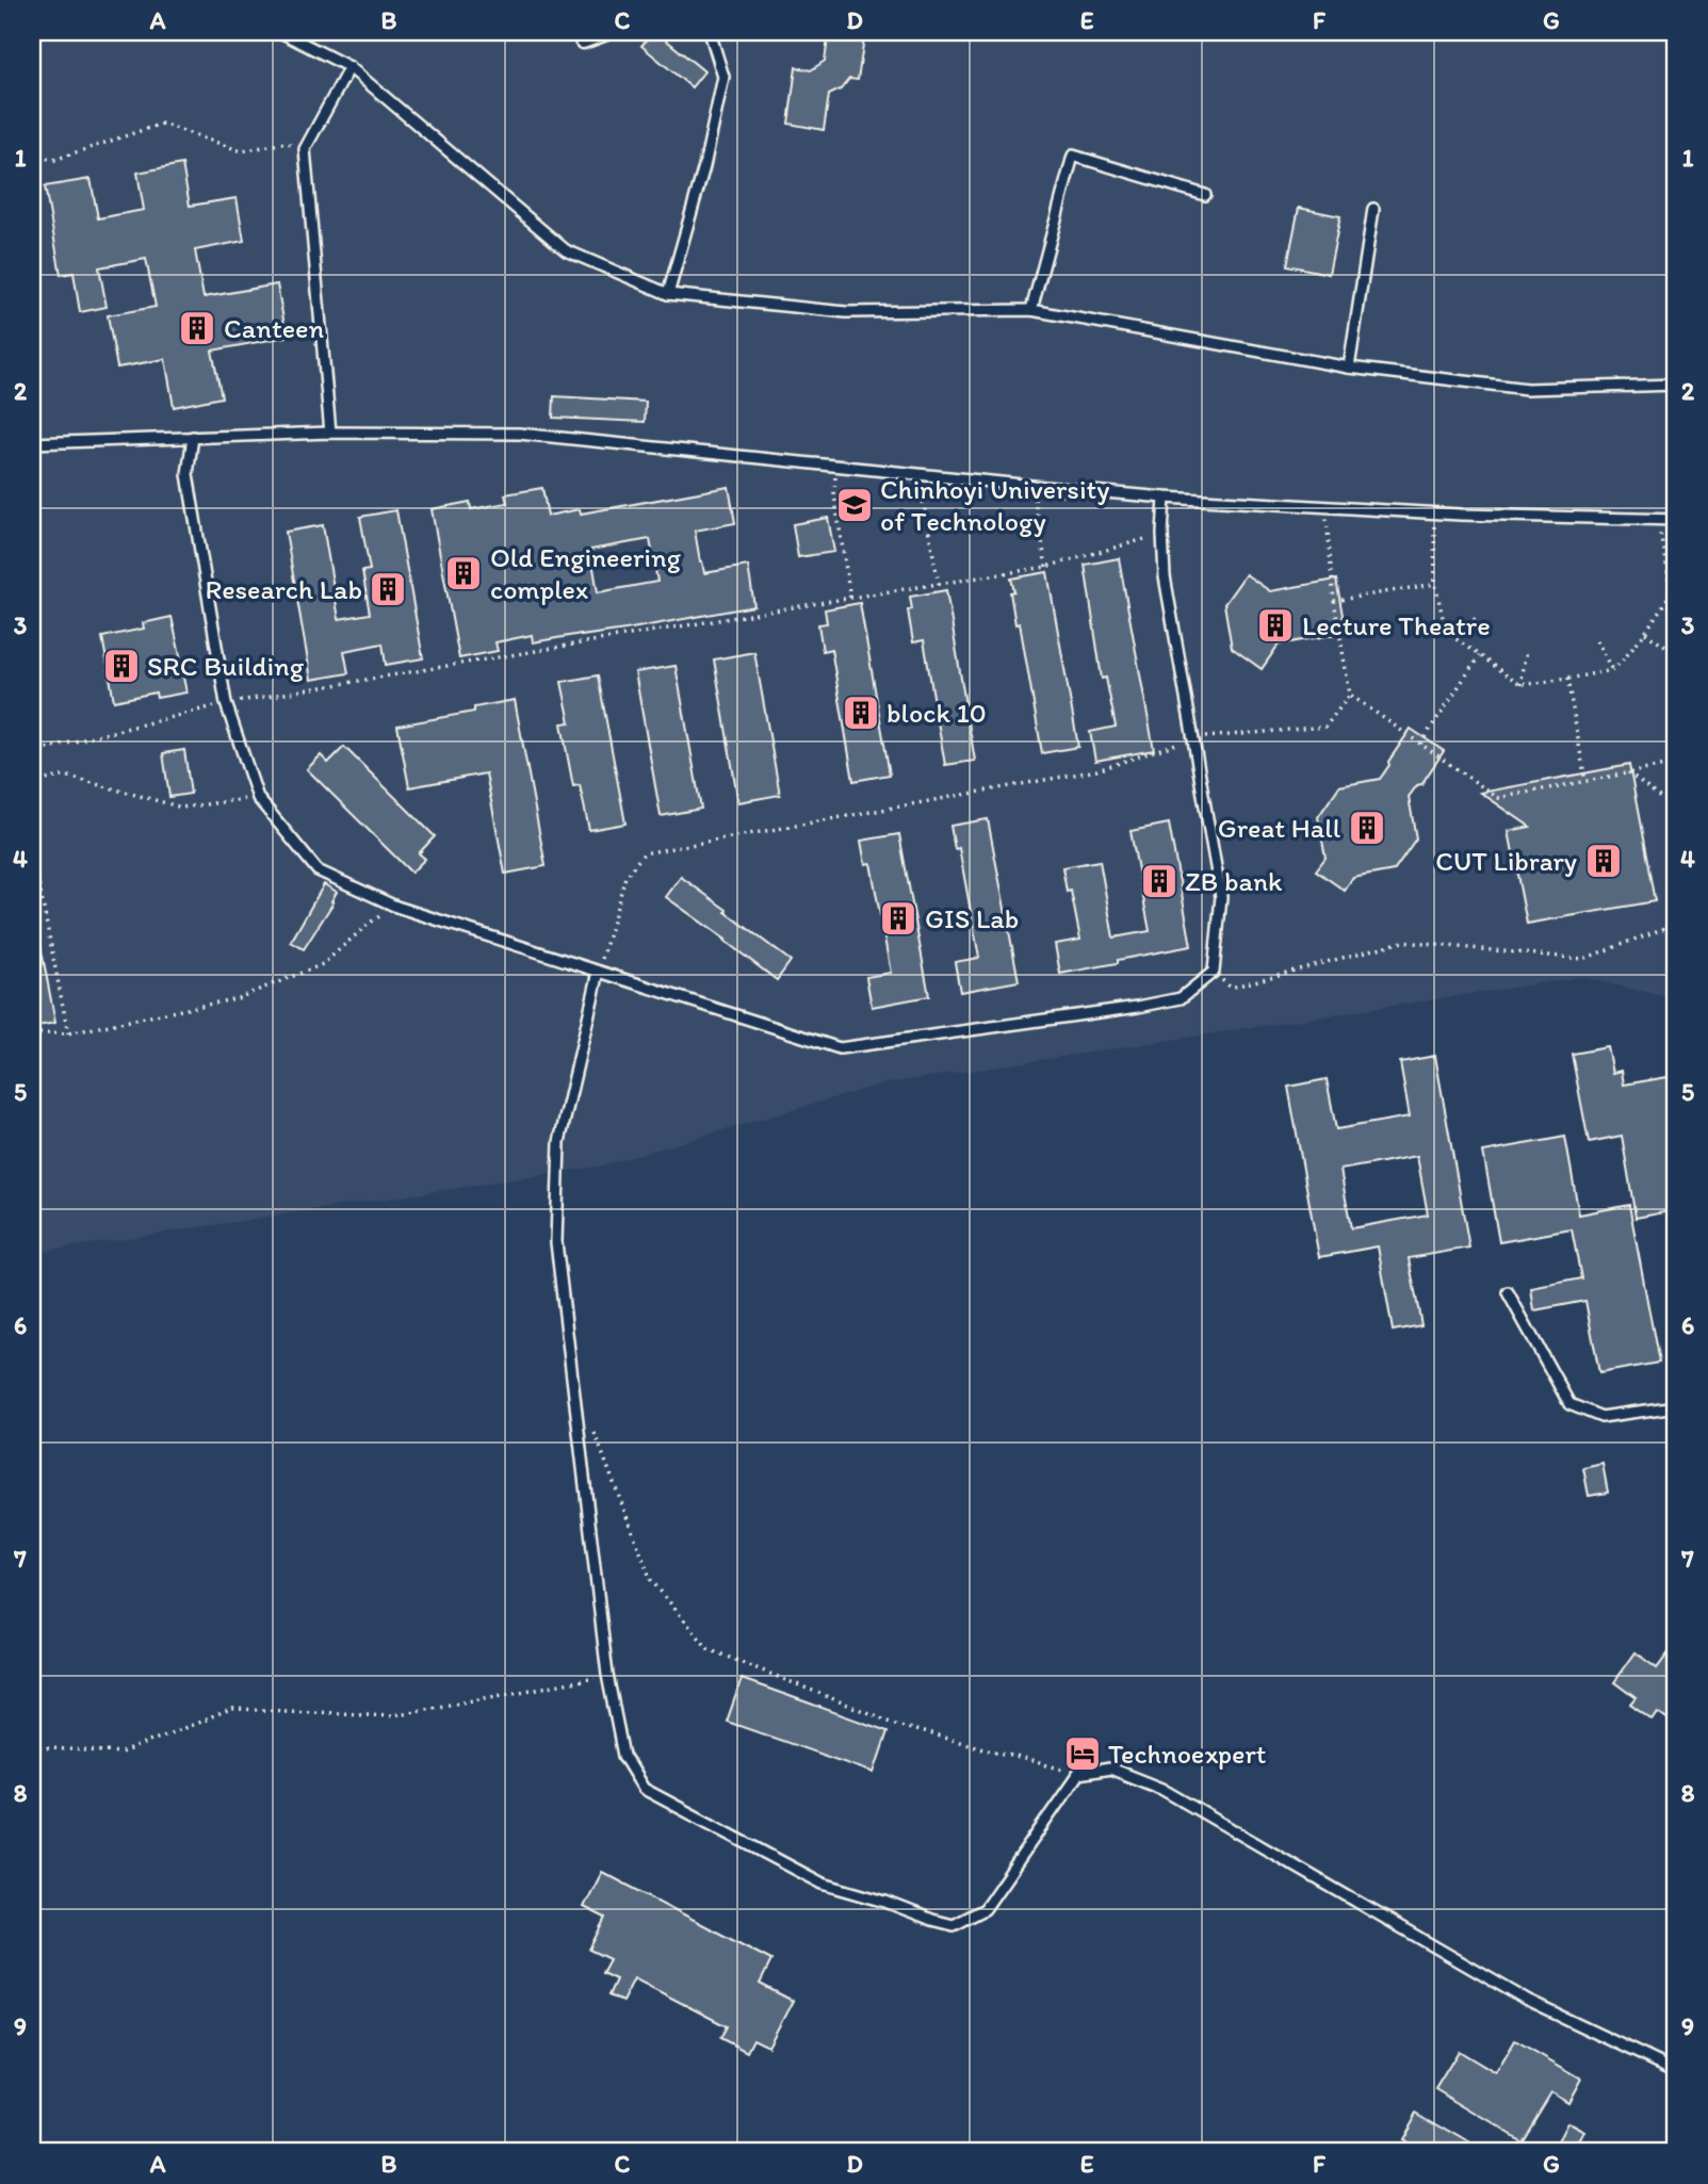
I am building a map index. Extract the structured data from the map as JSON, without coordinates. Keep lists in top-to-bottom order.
{
  "places": {
    "building": [
      "Canteen",
      "Old Engineering complex",
      "Research Lab",
      "Lecture Theatre",
      "SRC Building",
      "block 10",
      "Great Hall",
      "CUT Library",
      "ZB bank",
      "GIS Lab"
    ],
    "school or university": ["Chinhoyi University of Technology"],
    "hotel": ["Technoexpert"]
  },
  "grid": {
    "columns": [
      "A",
      "B",
      "C",
      "D",
      "E",
      "F",
      "G"
    ],
    "rows": [
      "1",
      "2",
      "3",
      "4",
      "5",
      "6",
      "7",
      "8",
      "9"
    ]
  }
}
